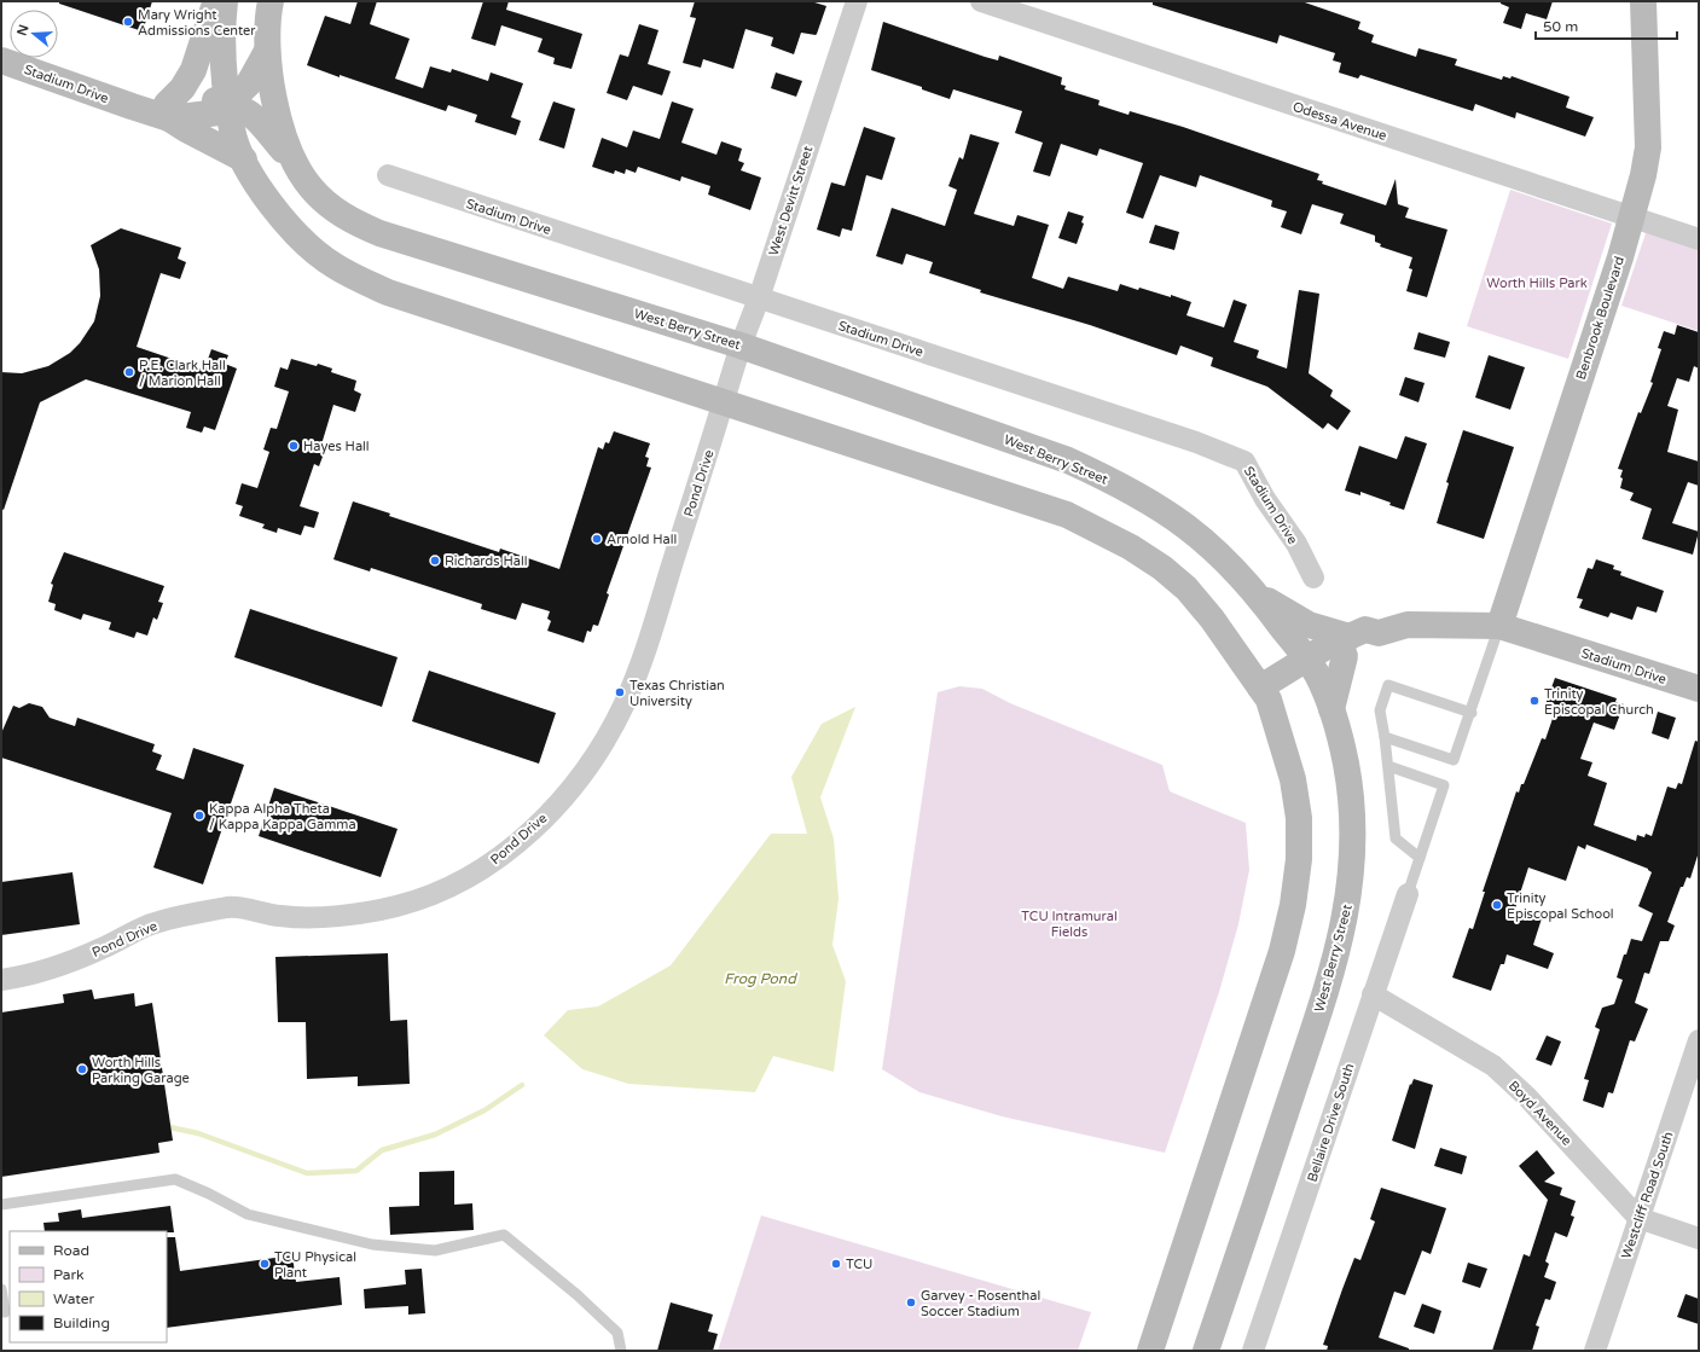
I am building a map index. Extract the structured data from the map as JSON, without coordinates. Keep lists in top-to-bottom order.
{
  "streets": {
    "main road": ["Stadium Drive", "Benbrook Boulevard", "West Berry Street"],
    "street": [
      "Odessa Avenue",
      "West Devitt Street",
      "Pond Drive",
      "Boyd Avenue",
      "Bellaire Drive South",
      "Westcliff Road South"
    ]
  },
  "crossings": [
    ["Stadium Drive", "West Devitt Street"],
    ["Stadium Drive", "Benbrook Boulevard"],
    ["Stadium Drive", "West Berry Street"],
    ["Odessa Avenue", "Benbrook Boulevard"],
    ["West Devitt Street", "West Berry Street"],
    ["West Devitt Street", "Pond Drive"],
    ["Boyd Avenue", "Bellaire Drive South"],
    ["Boyd Avenue", "Westcliff Road South"]
  ],
  "water": ["Frog Pond"],
  "parks": ["Worth Hills Park", "TCU Intramural Fields"],
  "places": [
    "Mary Wright Admissions Center",
    "P.E. Clark Hall / Marion Hall",
    "Hayes Hall",
    "Arnold Hall",
    "Richards Hall",
    "Texas Christian University",
    "Trinity Episcopal Church",
    "Kappa Alpha Theta / Kappa Kappa Gamma",
    "Trinity Episcopal School",
    "Worth Hills Parking Garage",
    "TCU Physical Plant",
    "TCU",
    "Garvey - Rosenthal Soccer Stadium"
  ],
  "legend": [
    "Road",
    "Park",
    "Water",
    "Building"
  ],
  "scale_bar": "50 m",
  "north": "left"
}
